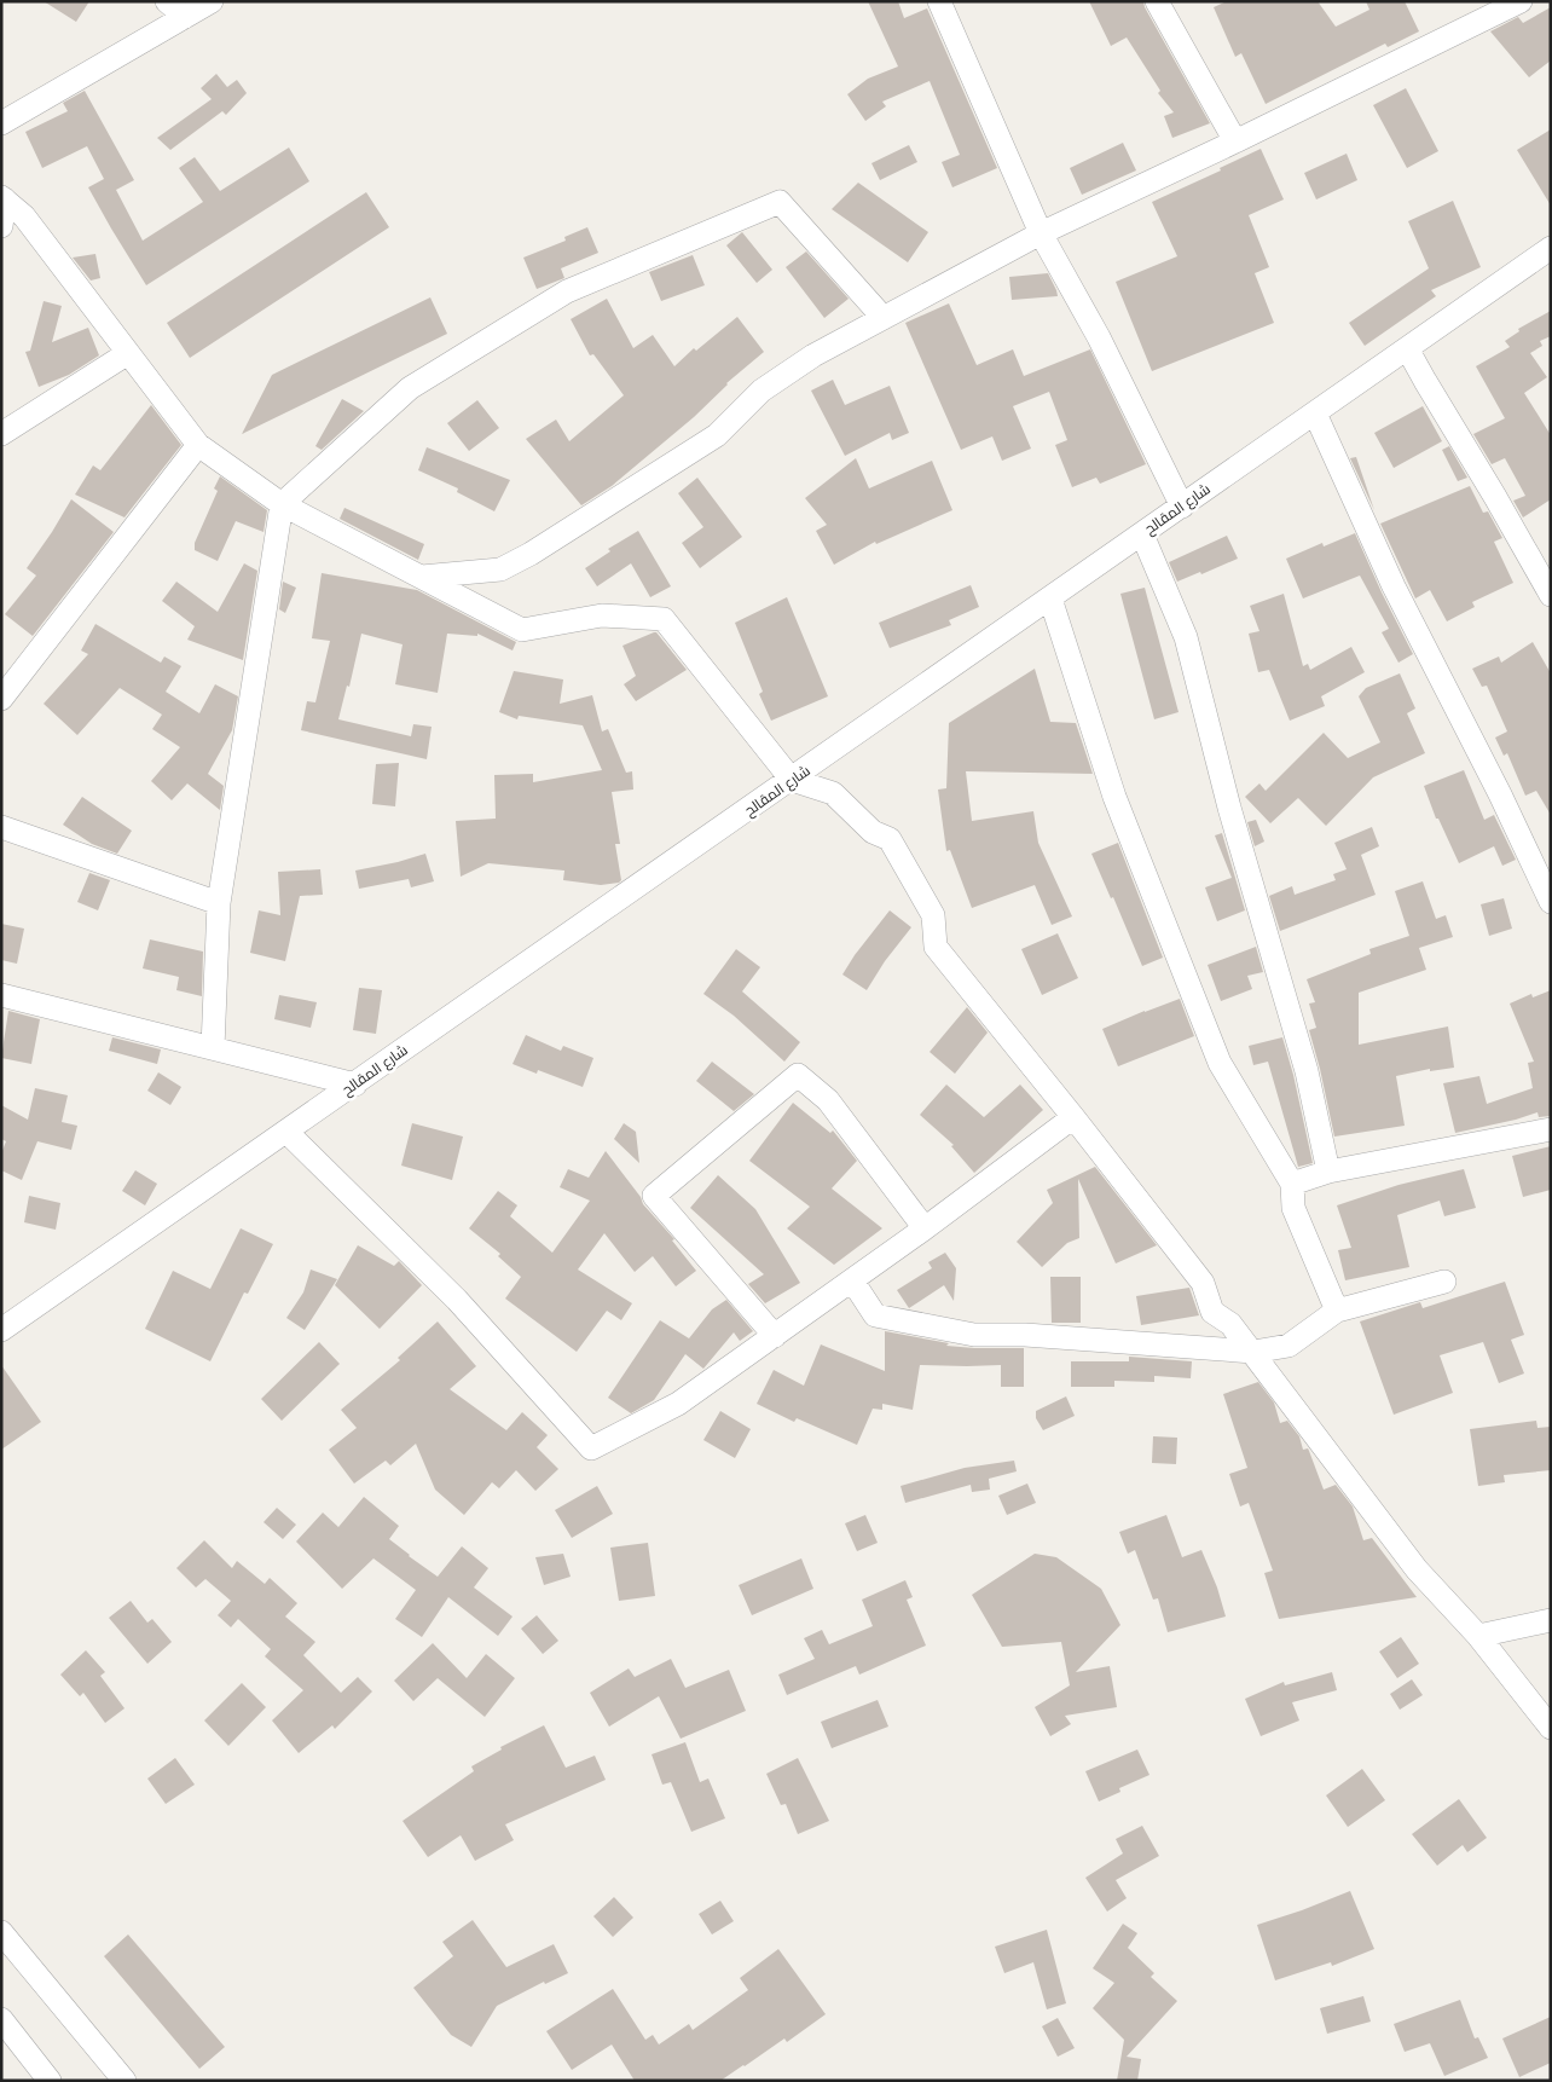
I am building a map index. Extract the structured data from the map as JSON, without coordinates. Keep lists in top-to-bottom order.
{
  "streets": {
    "street": ["شارع المقالح"]
  }
}
